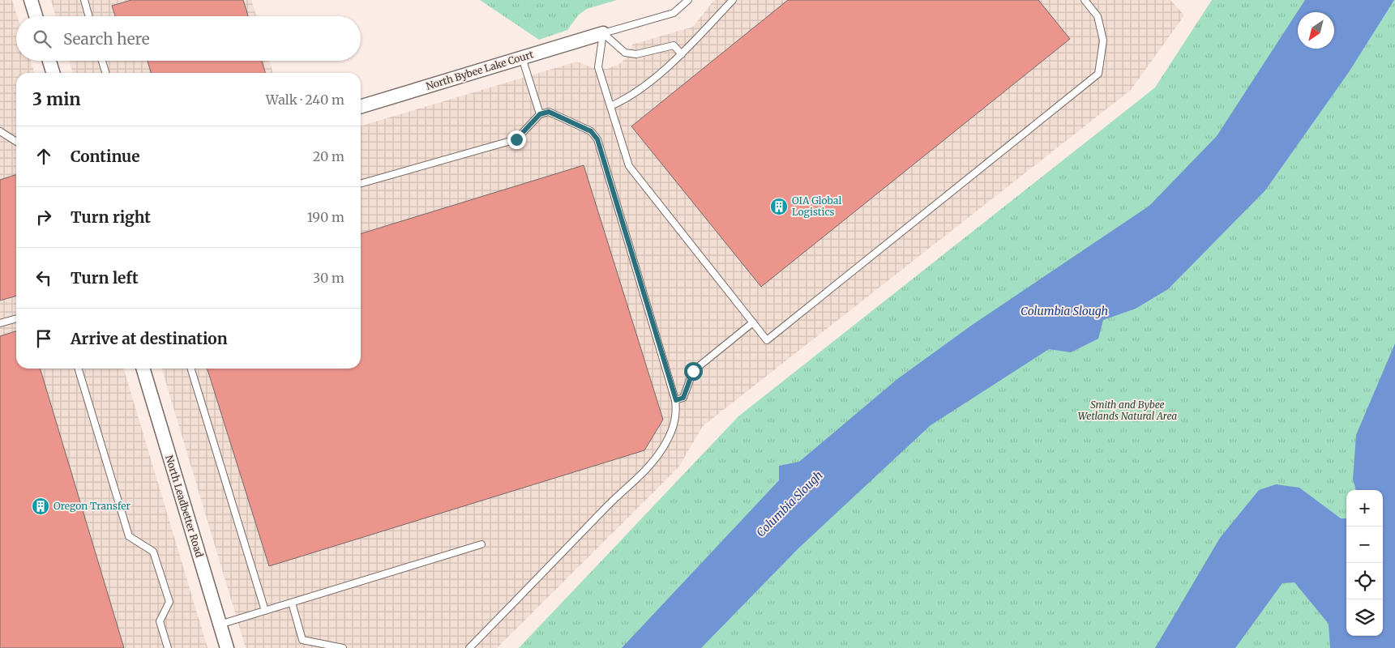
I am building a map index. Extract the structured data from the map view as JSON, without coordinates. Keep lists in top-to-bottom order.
{
  "streets": {
    "street": ["North Bybee Lake Court", "North Leadbetter Road"]
  },
  "water": ["Columbia Slough"],
  "parks": ["Smith and Bybee Wetlands Natural Area"],
  "places": {
    "building": ["OIA Global Logistics", "Oregon Transfer"]
  },
  "north": "bottom left",
  "page": {
    "search": "Search here",
    "heading": ["3 min", "Walk · 240 m"],
    "list": [
      ["Continue", "20 m"],
      ["Turn right", "190 m"],
      ["Turn left", "30 m"],
      "Arrive at destination"
    ],
    "map_buttons": ["+", "−"]
  }
}
